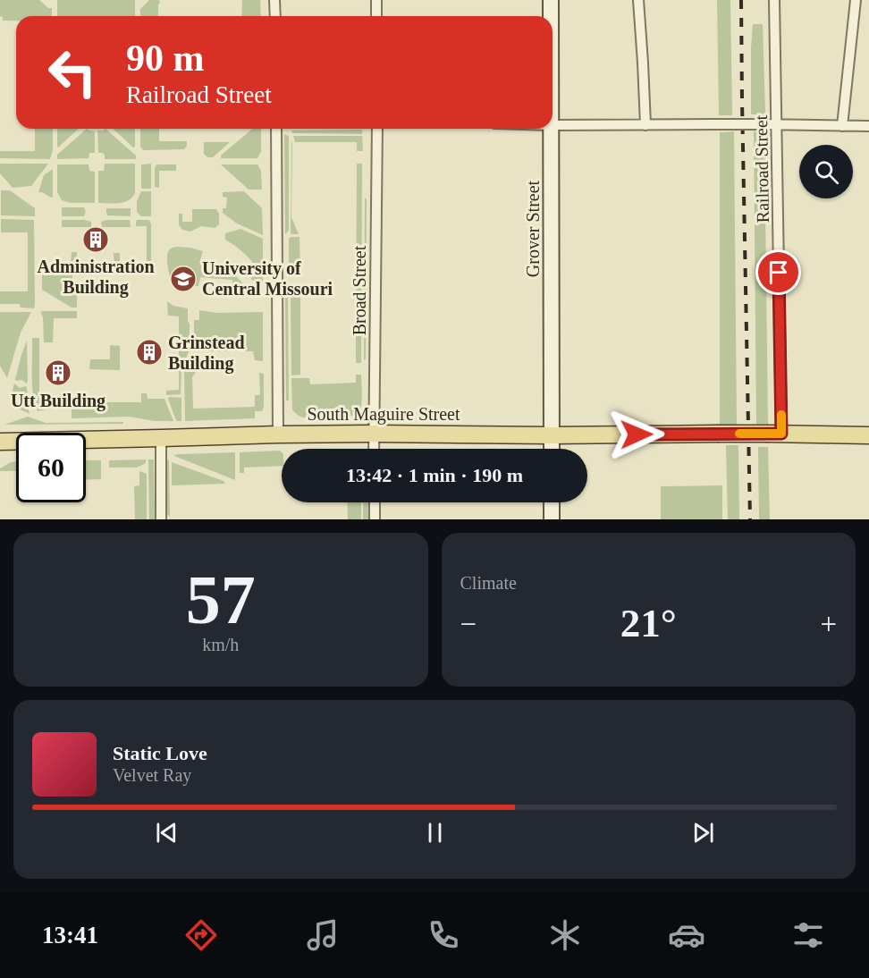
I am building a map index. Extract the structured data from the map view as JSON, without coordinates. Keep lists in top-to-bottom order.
{
  "streets": {
    "main road": ["South Maguire Street"],
    "street": ["Railroad Street", "Grover Street", "Broad Street"]
  },
  "crossings": [
    ["Railroad Street", "South Maguire Street"],
    ["Grover Street", "South Maguire Street"],
    ["Broad Street", "South Maguire Street"]
  ],
  "places": {
    "building": ["Administration Building", "Grinstead Building", "Utt Building"],
    "school or university": ["University of Central Missouri"]
  },
  "page": {
    "turn": ["90 m", "Railroad Street"],
    "limit": "60",
    "trip": "13:42 · 1 min · 190 m",
    "tile": [
      ["57", "km/h"],
      "Climate"
    ],
    "heat": ["−", "21°", "+"],
    "song": ["Static Love", "Velvet Ray"],
    "tabs": "13:41"
  }
}
